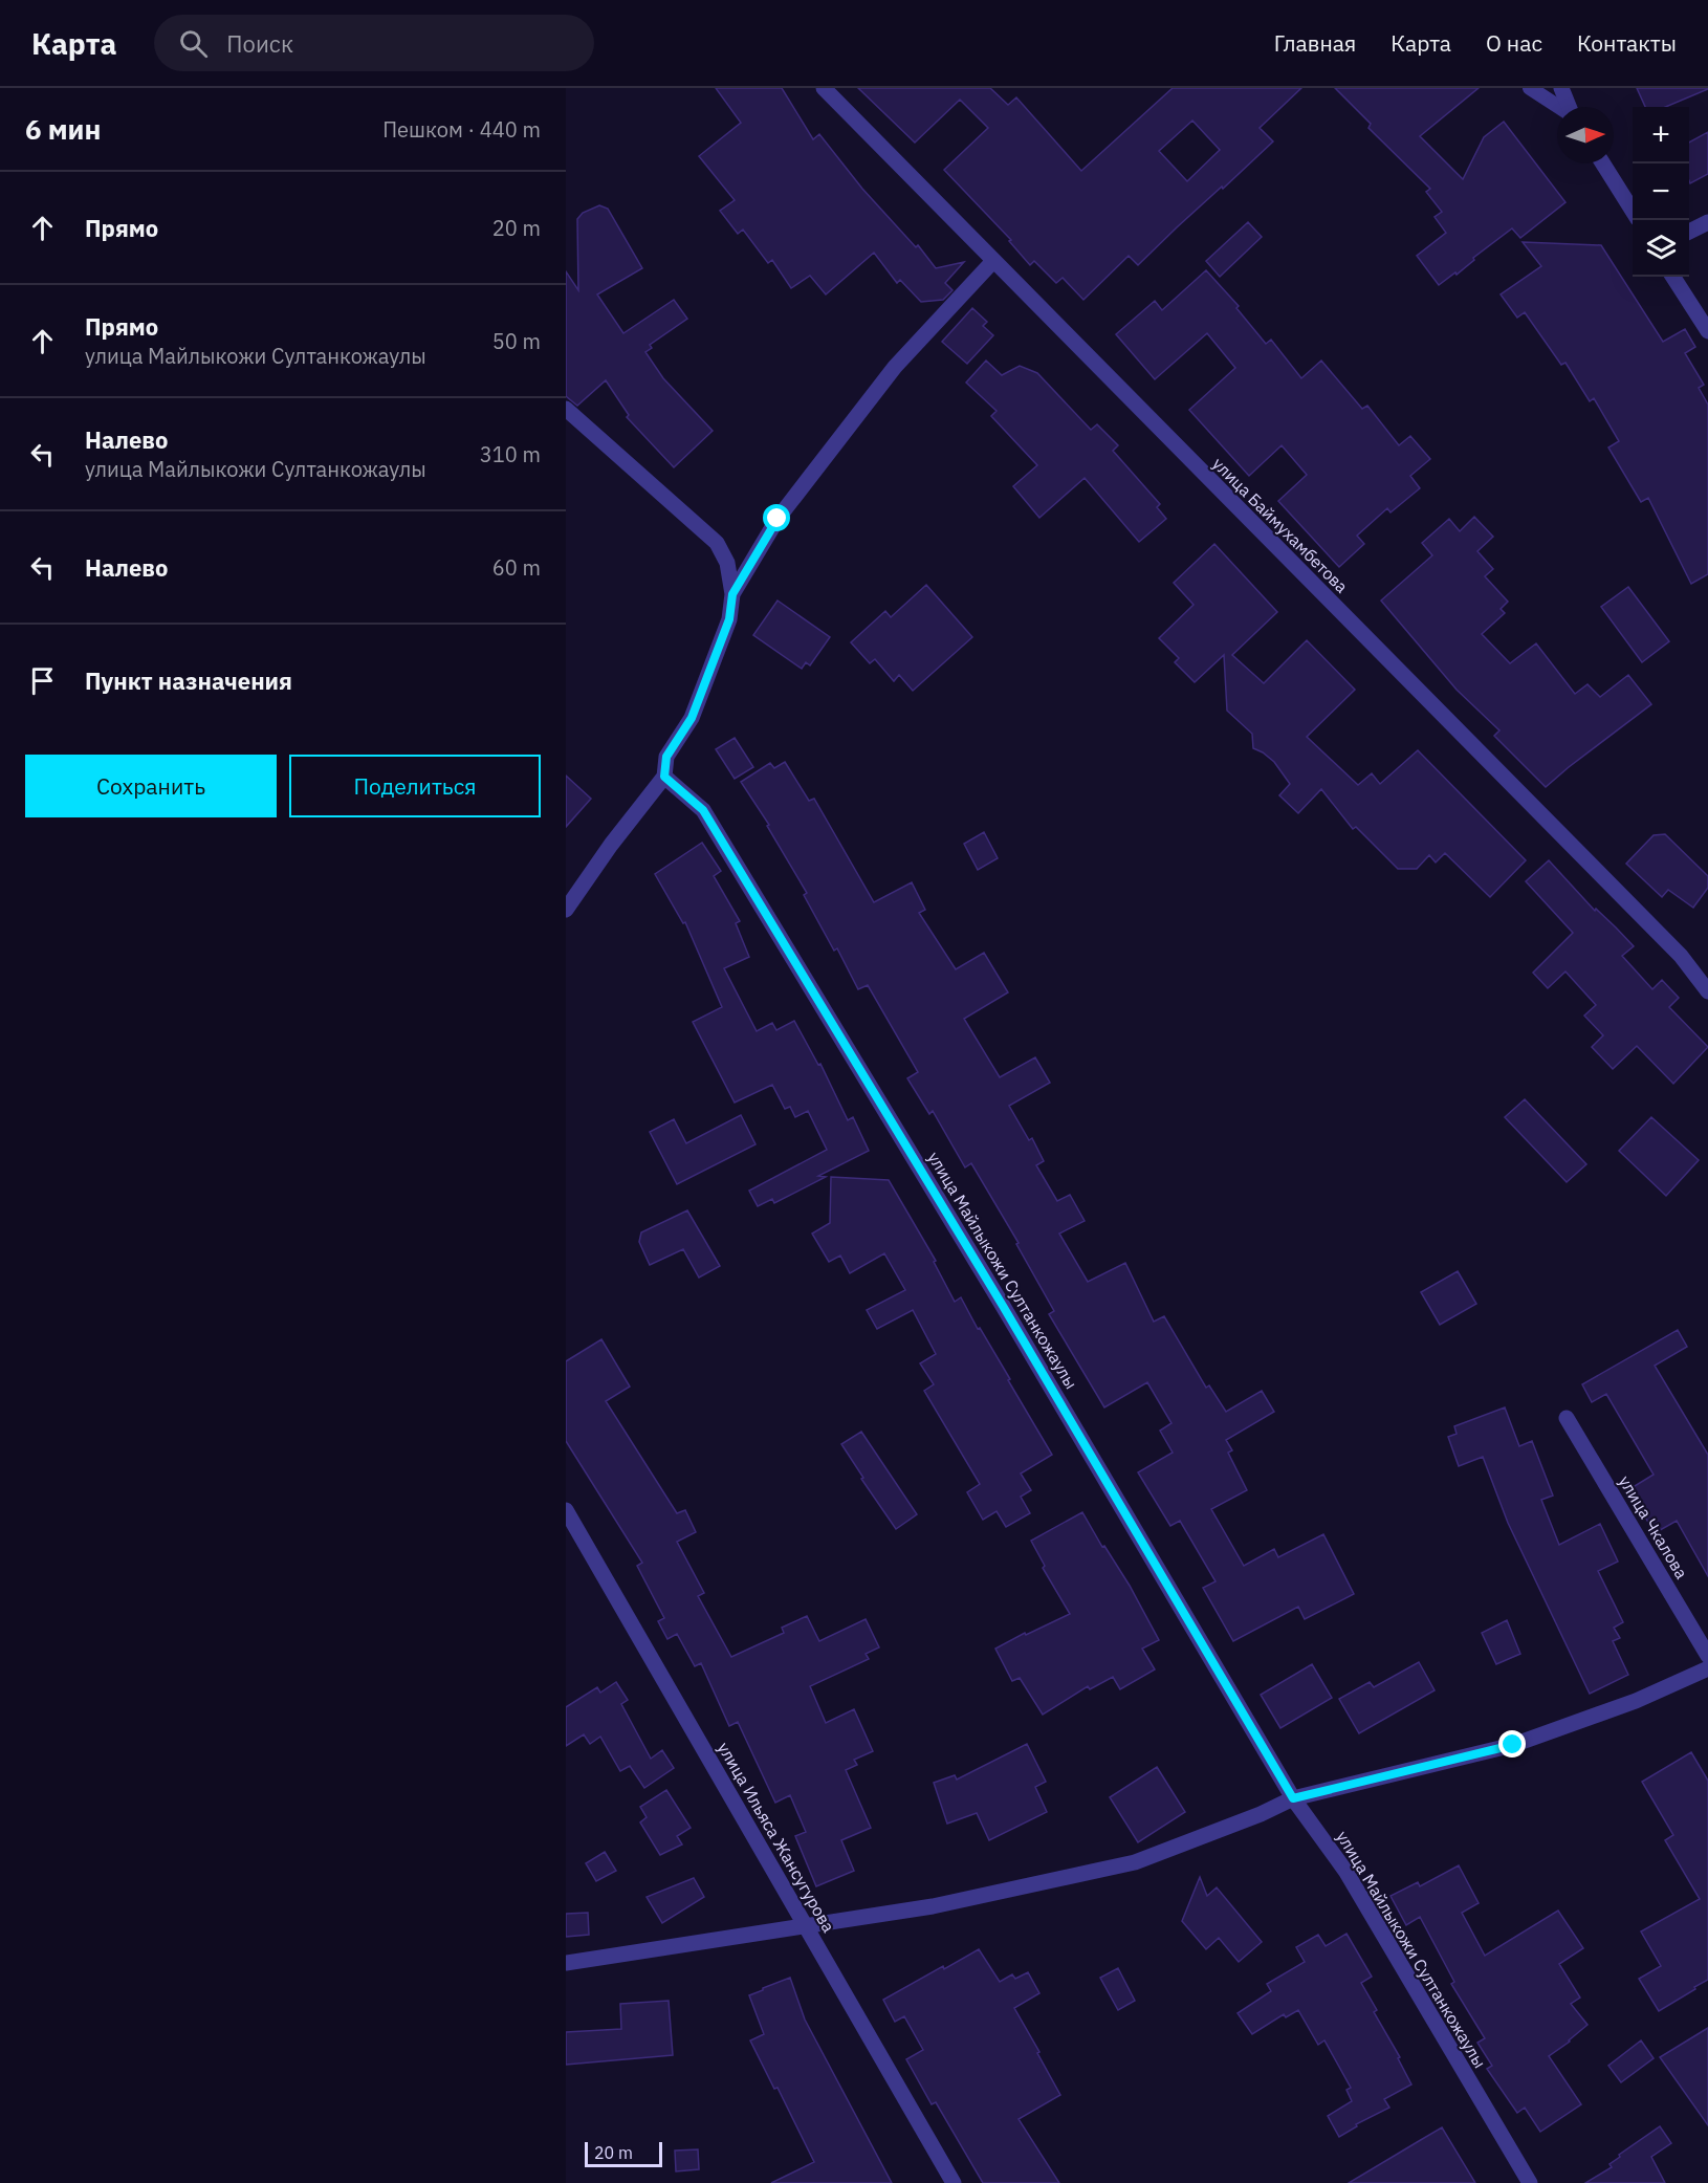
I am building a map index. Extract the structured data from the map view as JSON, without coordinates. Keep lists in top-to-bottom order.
{
  "streets": {
    "street": [
      "улица Баймухамбетова",
      "улица Майлыкожи Султанкожаулы",
      "улица Чкалова",
      "улица Ильяса Жансугурова"
    ]
  },
  "scale_bar": "20 m",
  "north": "right",
  "page": {
    "header": "Карта",
    "search": "Поиск",
    "nav": [
      "Главная",
      "Карта",
      "О нас",
      "Контакты"
    ],
    "heading": ["6 мин", "Пешком · 440 m"],
    "map_buttons": ["+", "−"],
    "list": [
      ["Прямо", "20 m"],
      ["Прямо", "улица Майлыкожи Султанкожаулы", "50 m"],
      ["Налево", "улица Майлыкожи Султанкожаулы", "310 m"],
      ["Налево", "60 m"],
      "Пункт назначения"
    ],
    "buttons": ["Сохранить", "Поделиться"],
    "scale": "20 m"
  }
}
